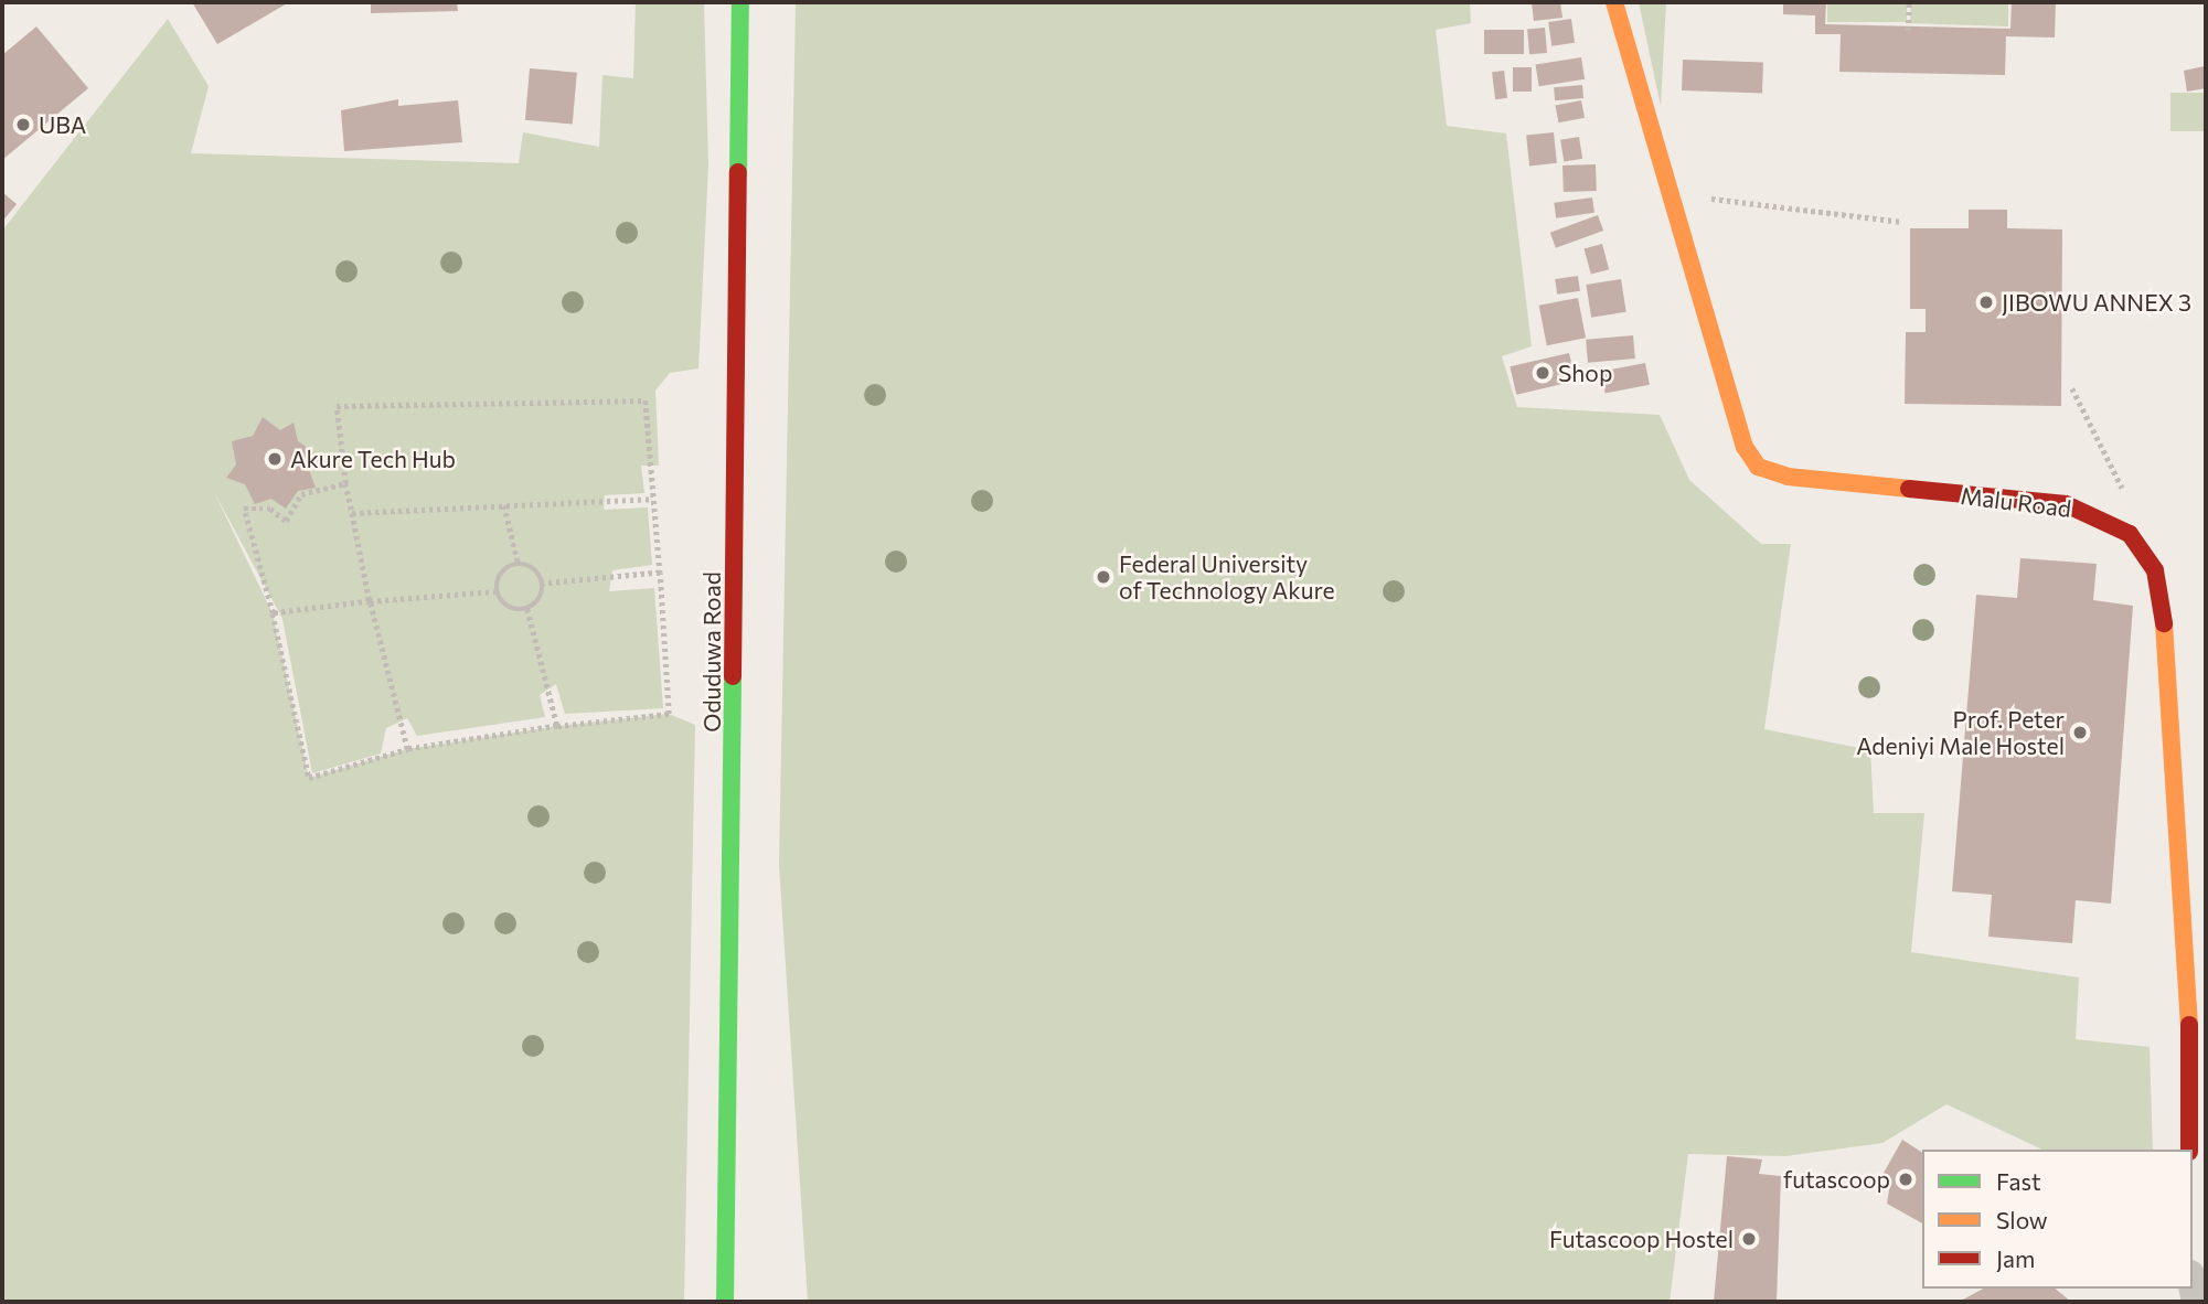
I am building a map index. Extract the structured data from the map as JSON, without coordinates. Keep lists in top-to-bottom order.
{
  "streets": {
    "street": ["Malu Road", "Oduduwa Road"]
  },
  "places": [
    "UBA",
    "JIBOWU ANNEX 3",
    "Shop",
    "Akure Tech Hub",
    "Federal University of Technology Akure",
    "Prof. Peter Adeniyi Male Hostel",
    "futascoop",
    "Futascoop Hostel"
  ],
  "legend": ["Fast", "Slow", "Jam"]
}
